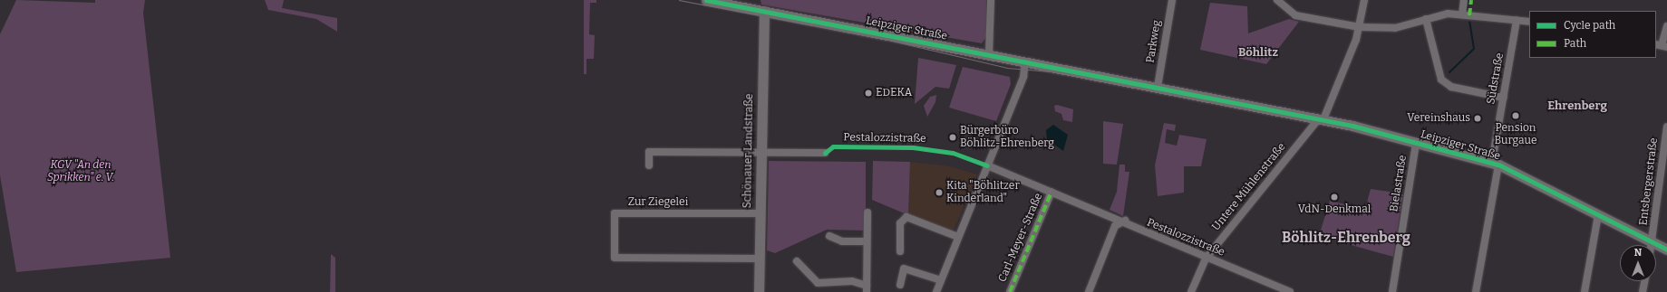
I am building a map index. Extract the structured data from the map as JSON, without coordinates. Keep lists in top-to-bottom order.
{
  "streets": {
    "street": [
      "Leipziger Straße",
      "Parkweg",
      "Südstraße",
      "Pestalozzistraße",
      "Schönauer Landstraße",
      "Entsbergerstraße",
      "Bielastraße",
      "Untere Mühlenstraße",
      "Zur Ziegelei",
      "Carl-Meyer-Straße"
    ]
  },
  "crossings": [
    ["Leipziger Straße", "Parkweg"],
    ["Leipziger Straße", "Südstraße"],
    ["Leipziger Straße", "Schönauer Landstraße"],
    ["Leipziger Straße", "Entsbergerstraße"],
    ["Leipziger Straße", "Bielastraße"],
    ["Leipziger Straße", "Untere Mühlenstraße"],
    ["Pestalozzistraße", "Untere Mühlenstraße"],
    ["Pestalozzistraße", "Carl-Meyer-Straße"],
    ["Schönauer Landstraße", "Zur Ziegelei"]
  ],
  "districts": ["Böhlitz", "Ehrenberg", "Böhlitz-Ehrenberg"],
  "parks": ["KGV \"An den Sprikken\" e. V."],
  "places": [
    "EDEKA",
    "Pension Burgaue",
    "Vereinshaus",
    "Bürgerbüro Böhlitz-Ehrenberg",
    "Kita \"Böhlitzer Kinderland\"",
    "VdN-Denkmal"
  ],
  "legend": ["Cycle path", "Path"],
  "north": "top"
}
